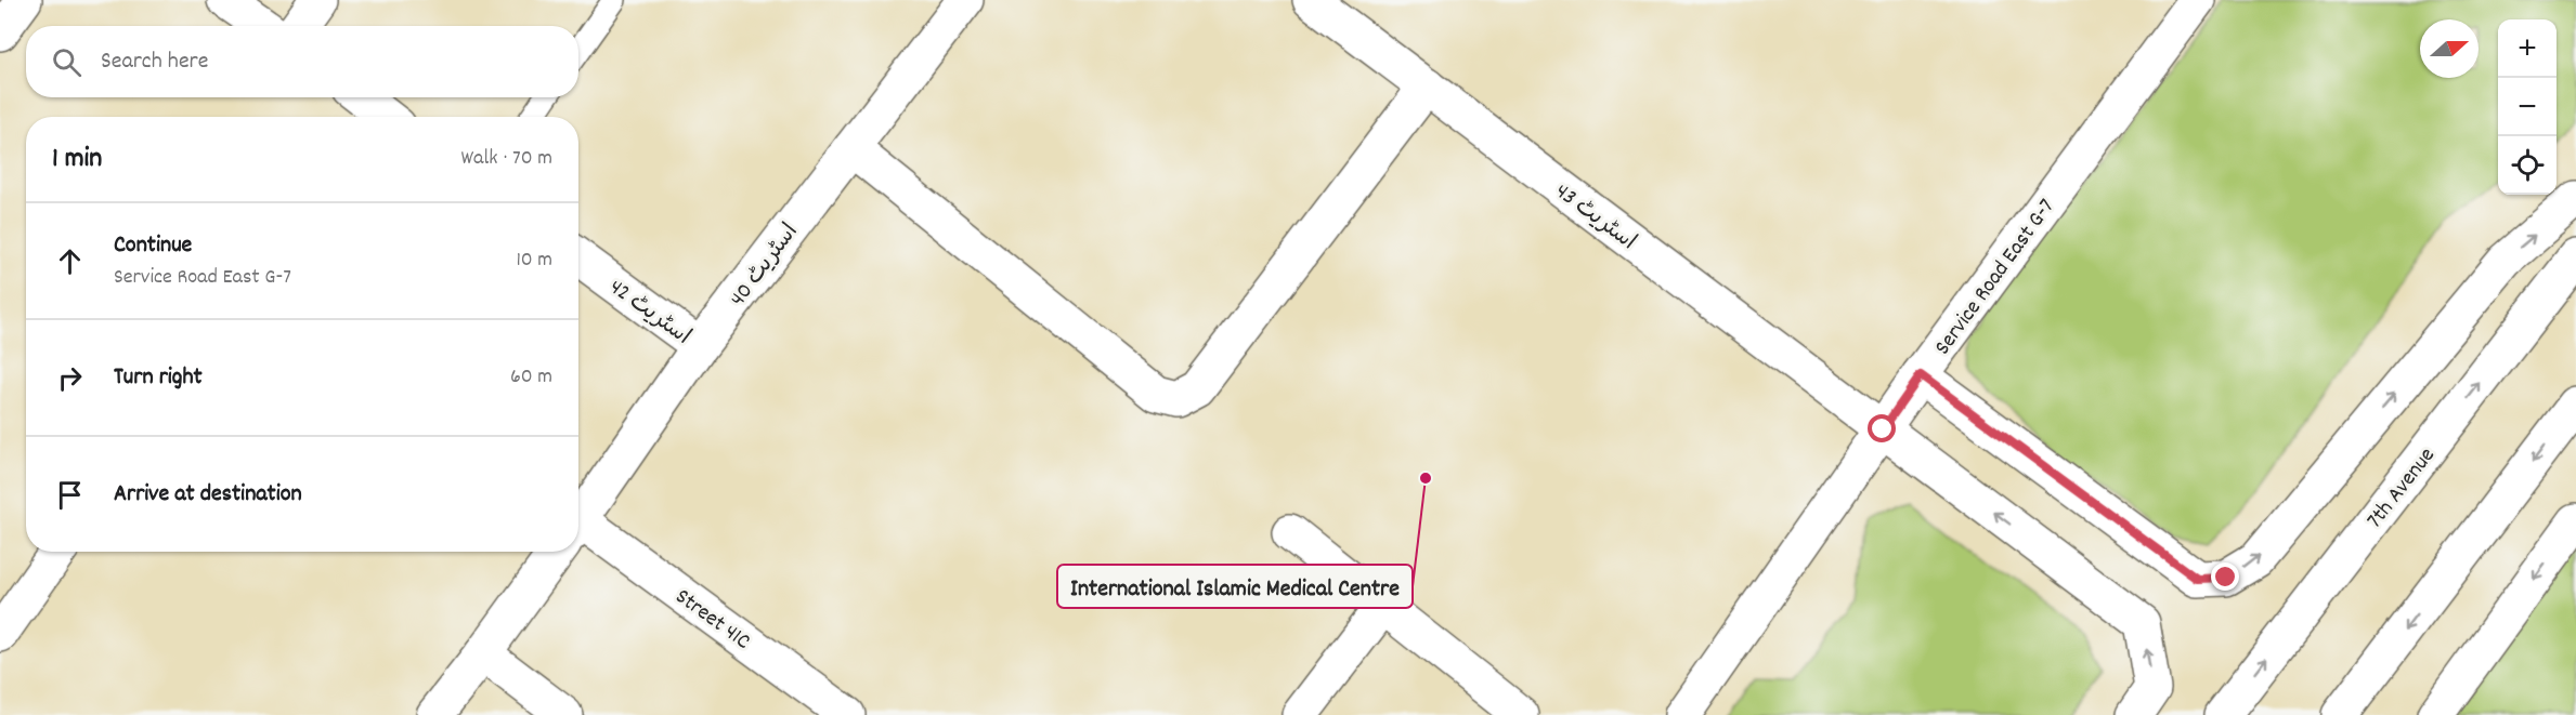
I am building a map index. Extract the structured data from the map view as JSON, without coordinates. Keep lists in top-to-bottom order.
{
  "streets": {
    "street": [
      "اسٹریٹ 43",
      "اسٹریٹ 40",
      "Service Road East G-7",
      "اسٹریٹ 42",
      "7th Avenue",
      "Street 41C"
    ]
  },
  "crossings": [
    ["اسٹریٹ 43", "Service Road East G-7"],
    ["اسٹریٹ 40", "اسٹریٹ 42"]
  ],
  "places": ["International Islamic Medical Centre"],
  "north": "right",
  "page": {
    "map_buttons": ["+", "−"],
    "search": "Search here",
    "heading": ["1 min", "Walk · 70 m"],
    "list": [
      ["Continue", "Service Road East G-7", "10 m"],
      ["Turn right", "60 m"],
      "Arrive at destination"
    ]
  }
}
